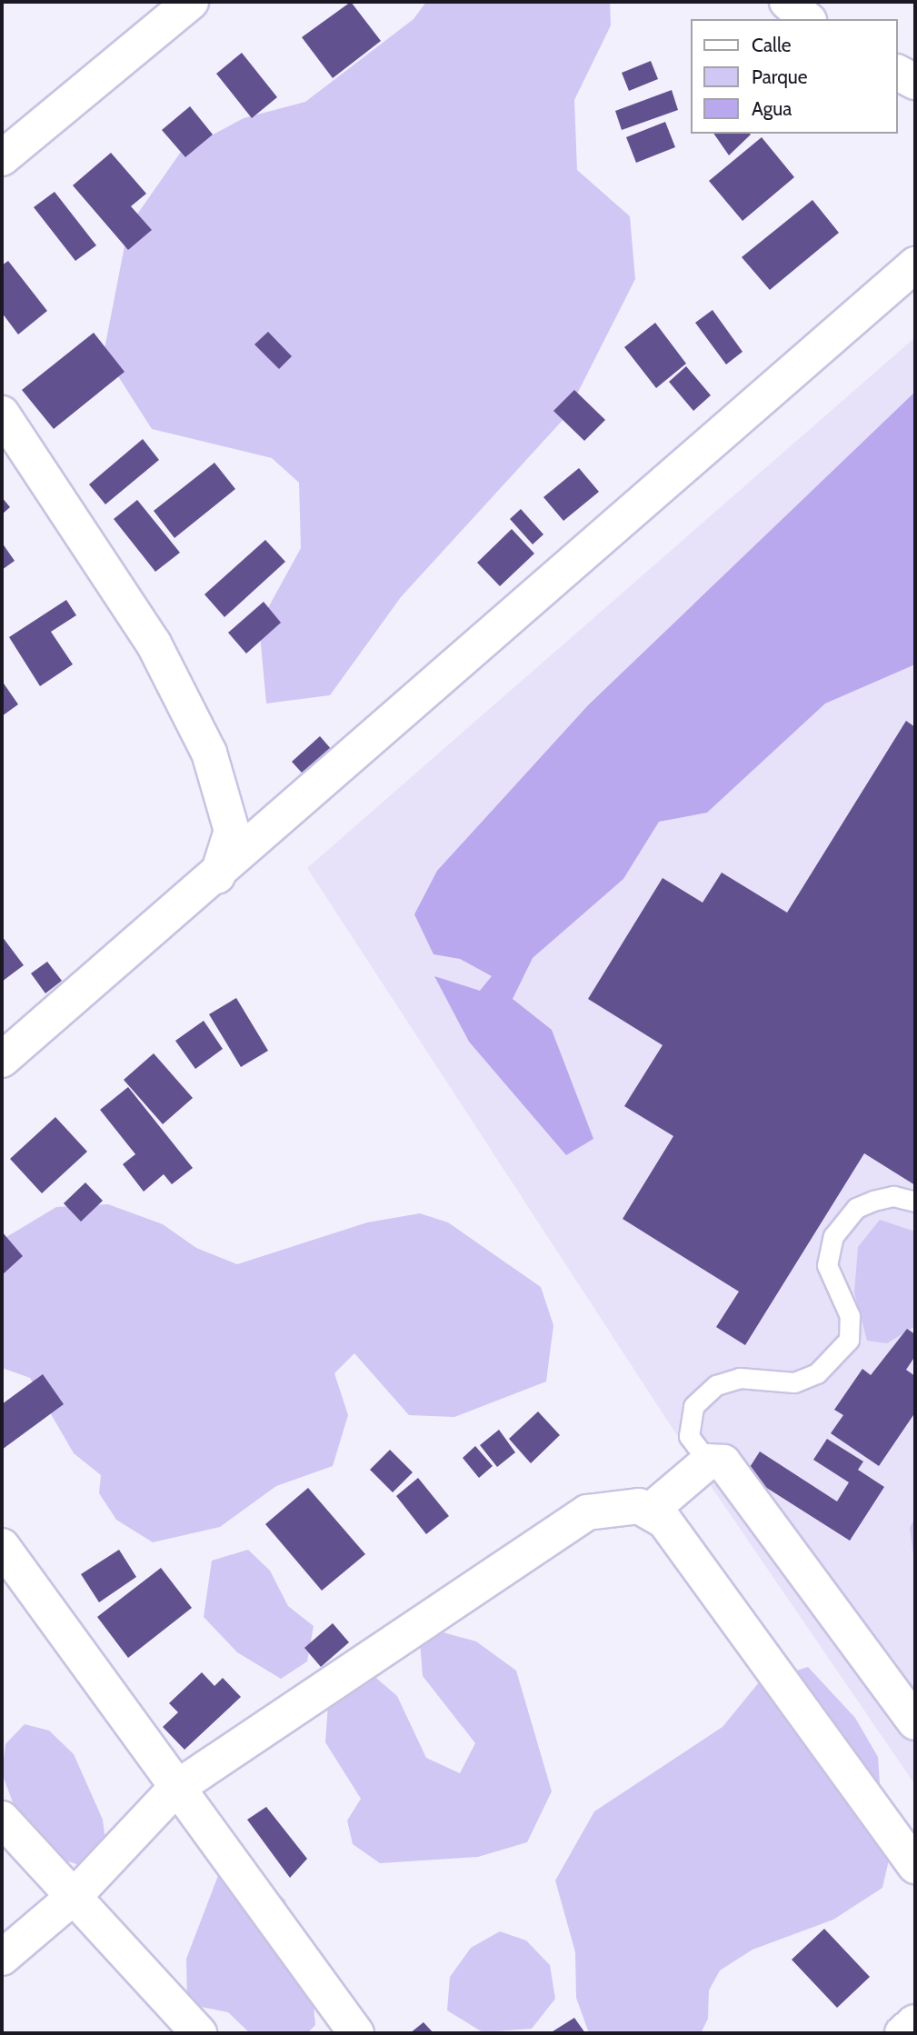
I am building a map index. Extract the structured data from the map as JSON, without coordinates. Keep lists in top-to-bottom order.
{
  "legend": ["Calle", "Parque", "Agua"]
}
